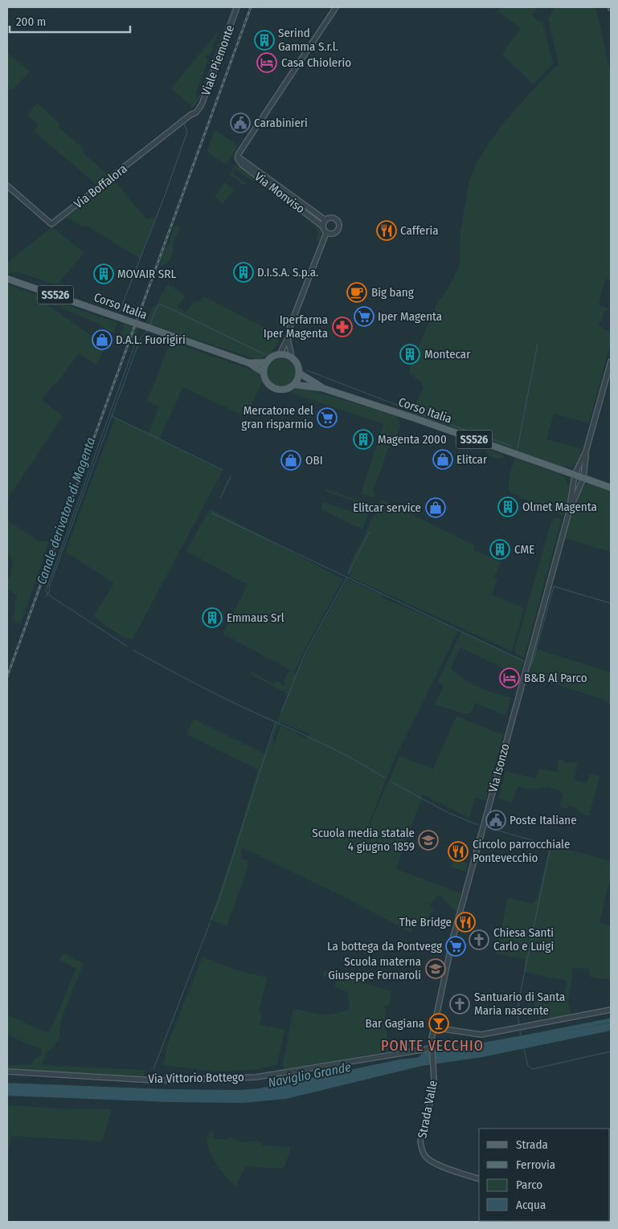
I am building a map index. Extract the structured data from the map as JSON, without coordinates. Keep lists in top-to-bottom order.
{
  "streets": {
    "main road": ["SS526", "Corso Italia"],
    "street": [
      "Viale Piemonte",
      "Via Boffalora",
      "Via Monviso",
      "Via Isonzo",
      "Via Vittorio Bottego",
      "Strada Valle"
    ]
  },
  "crossings": [
    ["Viale Piemonte", "Via Boffalora"],
    ["SS526", "Corso Italia"],
    ["Corso Italia", "Via Isonzo"],
    ["Via Isonzo", "Via Vittorio Bottego"],
    ["Via Isonzo", "Strada Valle"],
    ["Via Vittorio Bottego", "Strada Valle"]
  ],
  "districts": ["PONTE VECCHIO"],
  "water": ["Canale derivatore di Magenta", "Naviglio Grande"],
  "places": {
    "building": [
      "Serind Gamma S.r.l.",
      "D.I.S.A. S.p.a.",
      "MOVAIR SRL",
      "Montecar",
      "Magenta 2000",
      "Olmet Magenta",
      "CME",
      "Emmaus Srl"
    ],
    "hotel": ["Casa Chiolerio", "B&B Al Parco"],
    "public building": ["Carabinieri", "Poste Italiane"],
    "restaurant": ["Cafferia", "Circolo parrocchiale Pontevecchio", "The Bridge"],
    "cafe": ["Big bang"],
    "supermarket": ["Iper Magenta", "Mercatone del gran risparmio", "La bottega da Pontvegg"],
    "pharmacy": ["Iperfarma Iper Magenta"],
    "shop": [
      "D.A.L. Fuorigiri",
      "Elitcar",
      "OBI",
      "Elitcar service"
    ],
    "school or university": ["Scuola media statale 4 giugno 1859", "Scuola materna Giuseppe Fornaroli"],
    "church": ["Chiesa Santi Carlo e Luigi", "Santuario di Santa Maria nascente"],
    "bar": ["Bar Gagiana"]
  },
  "legend": [
    "Strada",
    "Ferrovia",
    "Parco",
    "Acqua"
  ],
  "scale_bar": "200 m"
}
